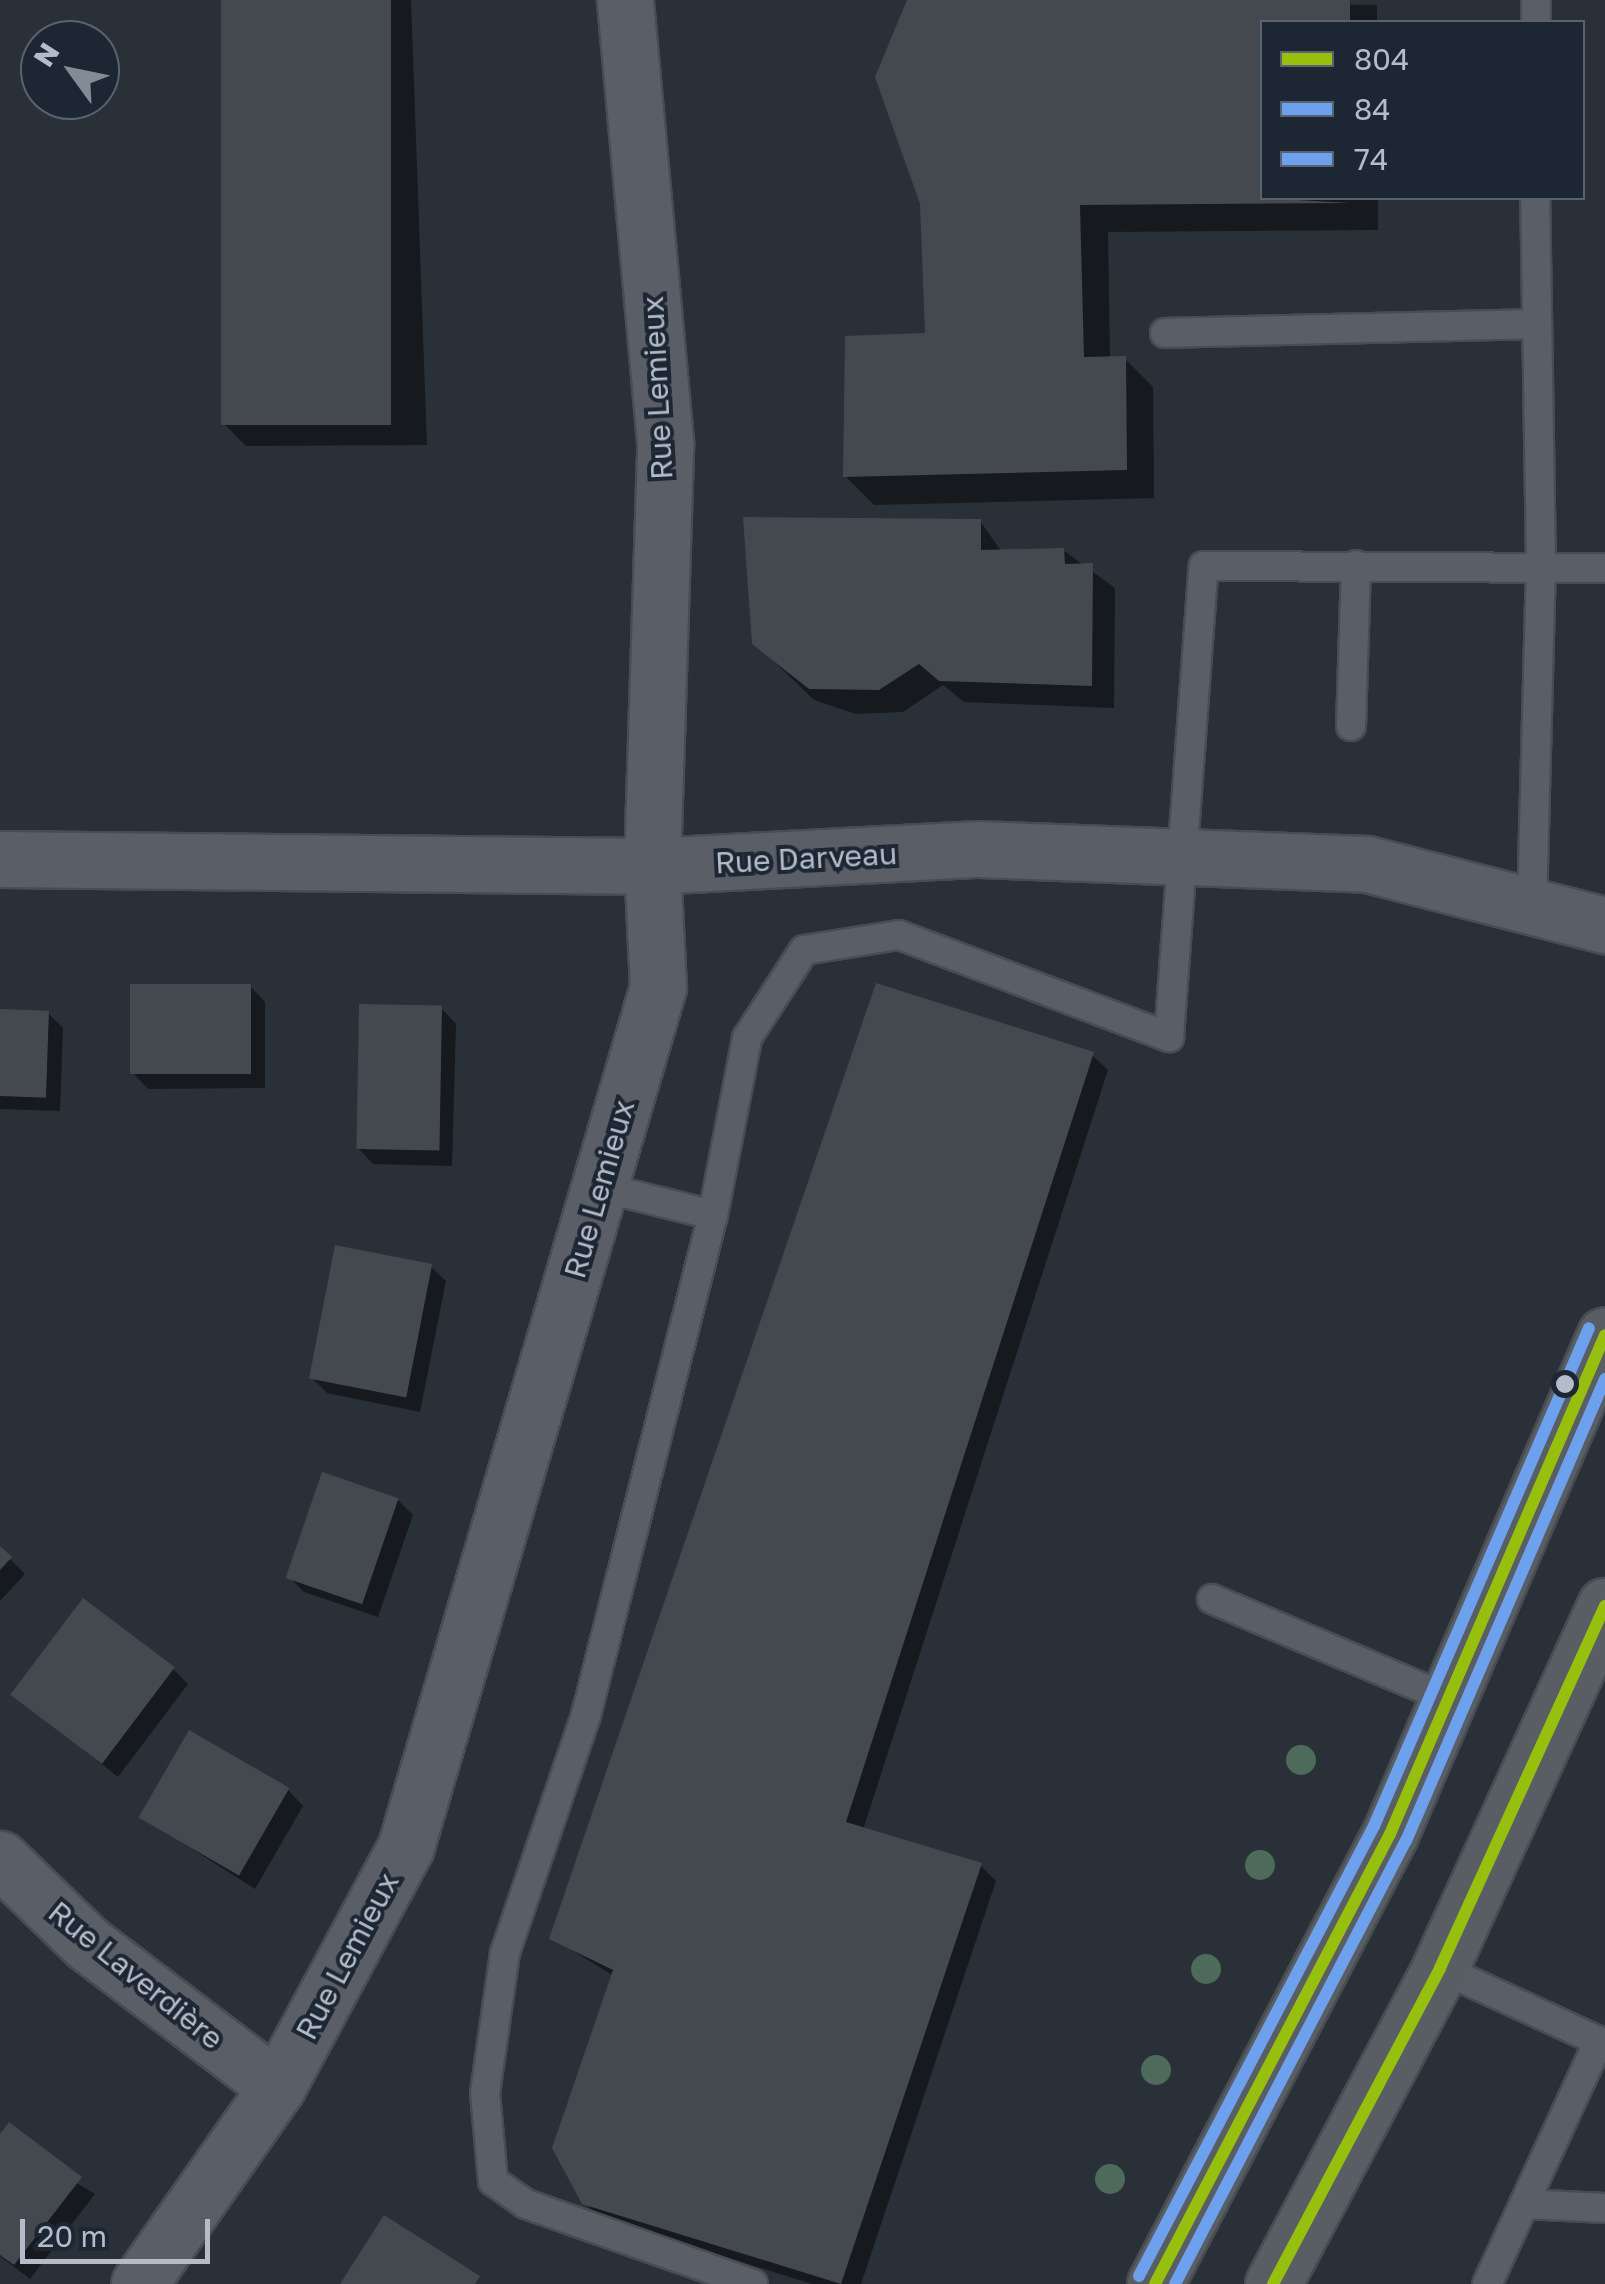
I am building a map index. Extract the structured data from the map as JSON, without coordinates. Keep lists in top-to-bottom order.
{
  "streets": {
    "street": ["Rue Lemieux", "Rue Darveau", "Rue Laverdière"]
  },
  "crossings": [
    ["Rue Lemieux", "Rue Darveau"],
    ["Rue Lemieux", "Rue Laverdière"]
  ],
  "lines": ["transit line 74", "transit line 804", "transit line 84"],
  "legend": ["804", "84", "74"],
  "scale_bar": "20 m",
  "north": "top left"
}
